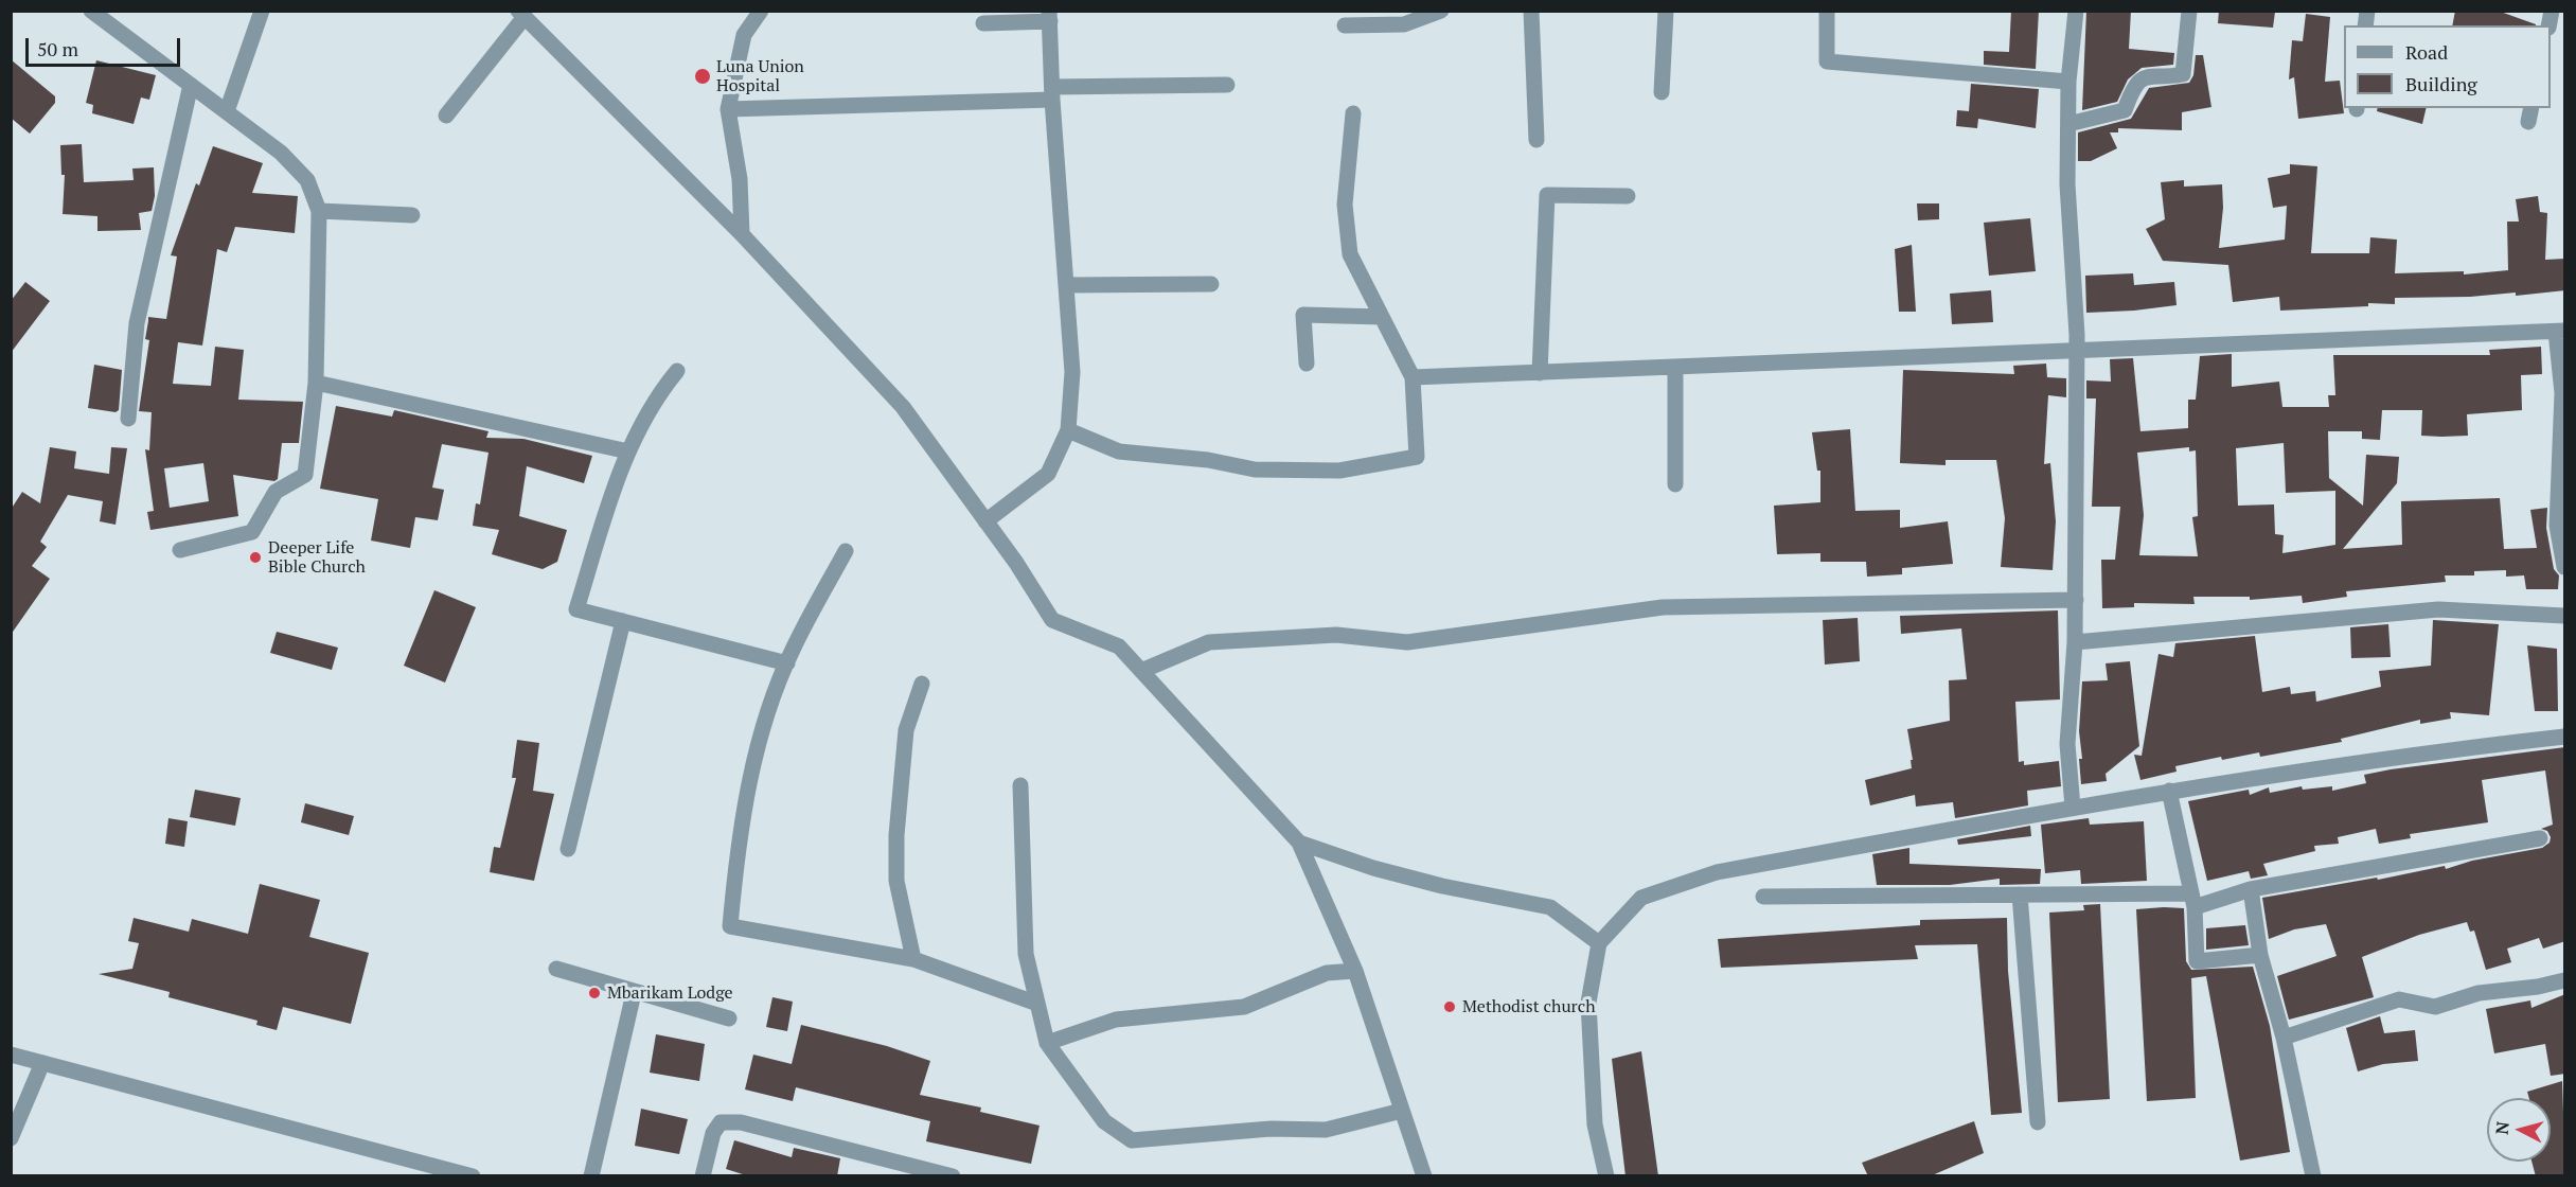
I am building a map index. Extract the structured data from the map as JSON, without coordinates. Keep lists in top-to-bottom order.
{
  "places": [
    "Luna Union Hospital",
    "Deeper Life Bible Church",
    "Mbarikam Lodge",
    "Methodist church"
  ],
  "legend": ["Road", "Building"],
  "scale_bar": "50 m",
  "north": "left"
}
